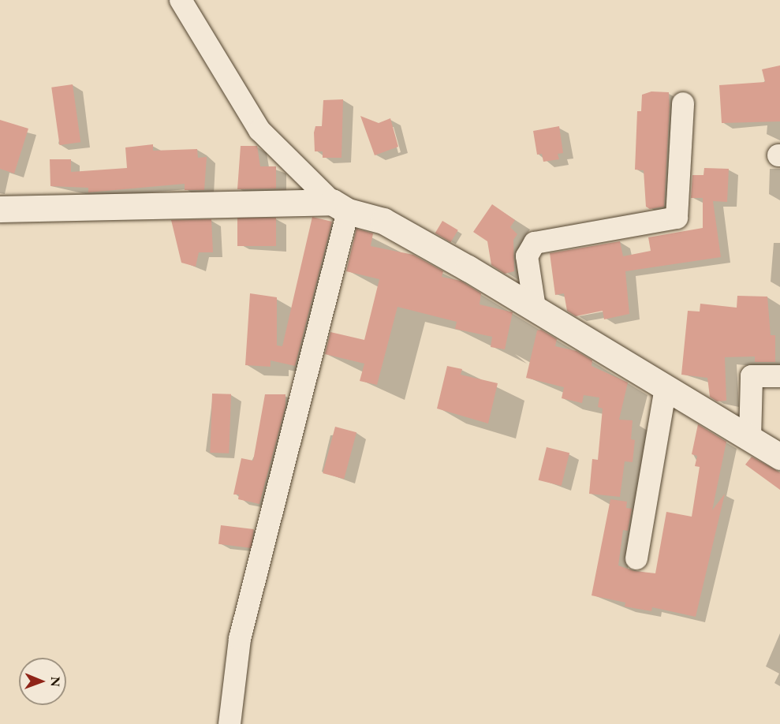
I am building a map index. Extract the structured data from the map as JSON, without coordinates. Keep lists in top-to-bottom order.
{
  "north": "right"
}
